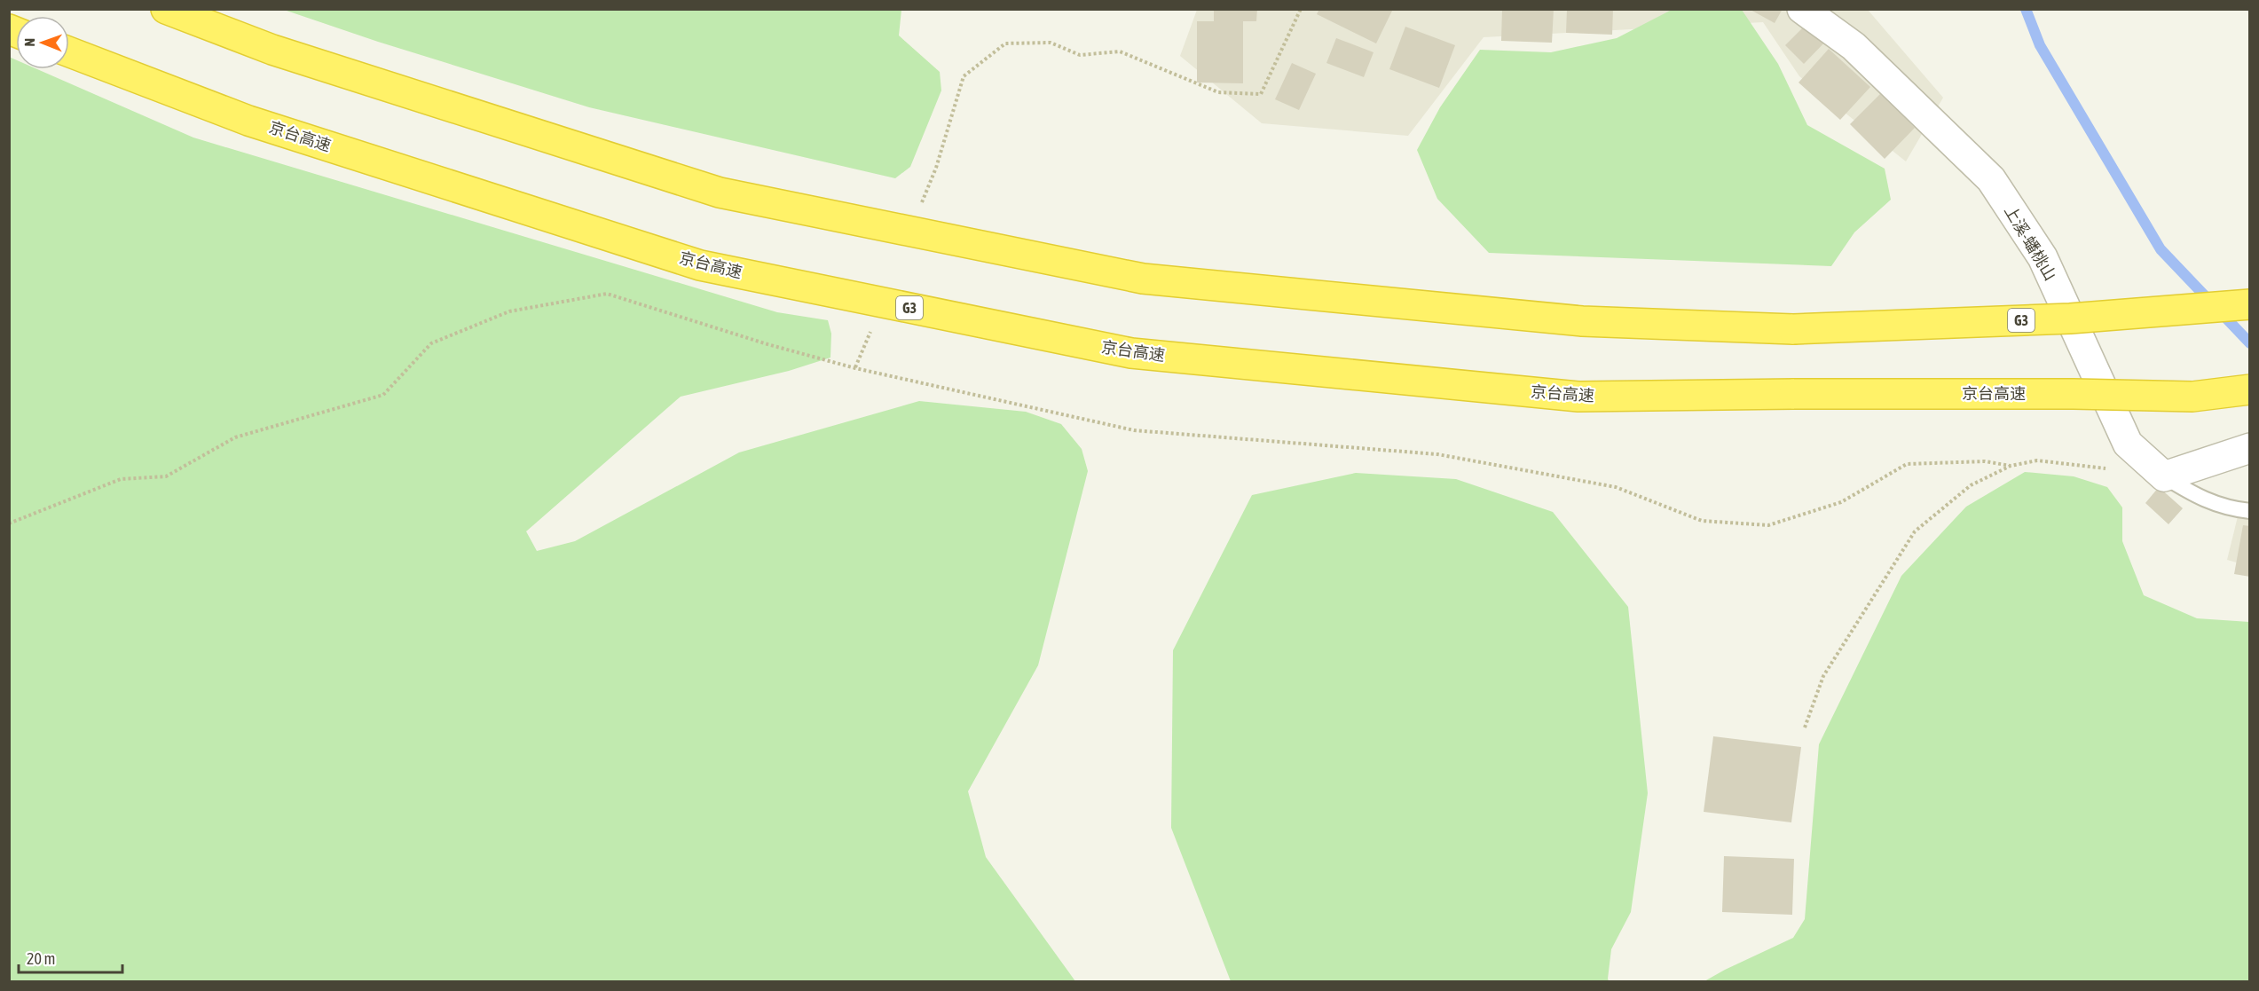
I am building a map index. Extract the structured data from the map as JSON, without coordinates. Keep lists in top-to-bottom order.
{
  "streets": {
    "highway": ["京台高速", "G3"],
    "street": ["上溪-蟠桃山"]
  },
  "scale_bar": "20 m",
  "north": "left"
}
